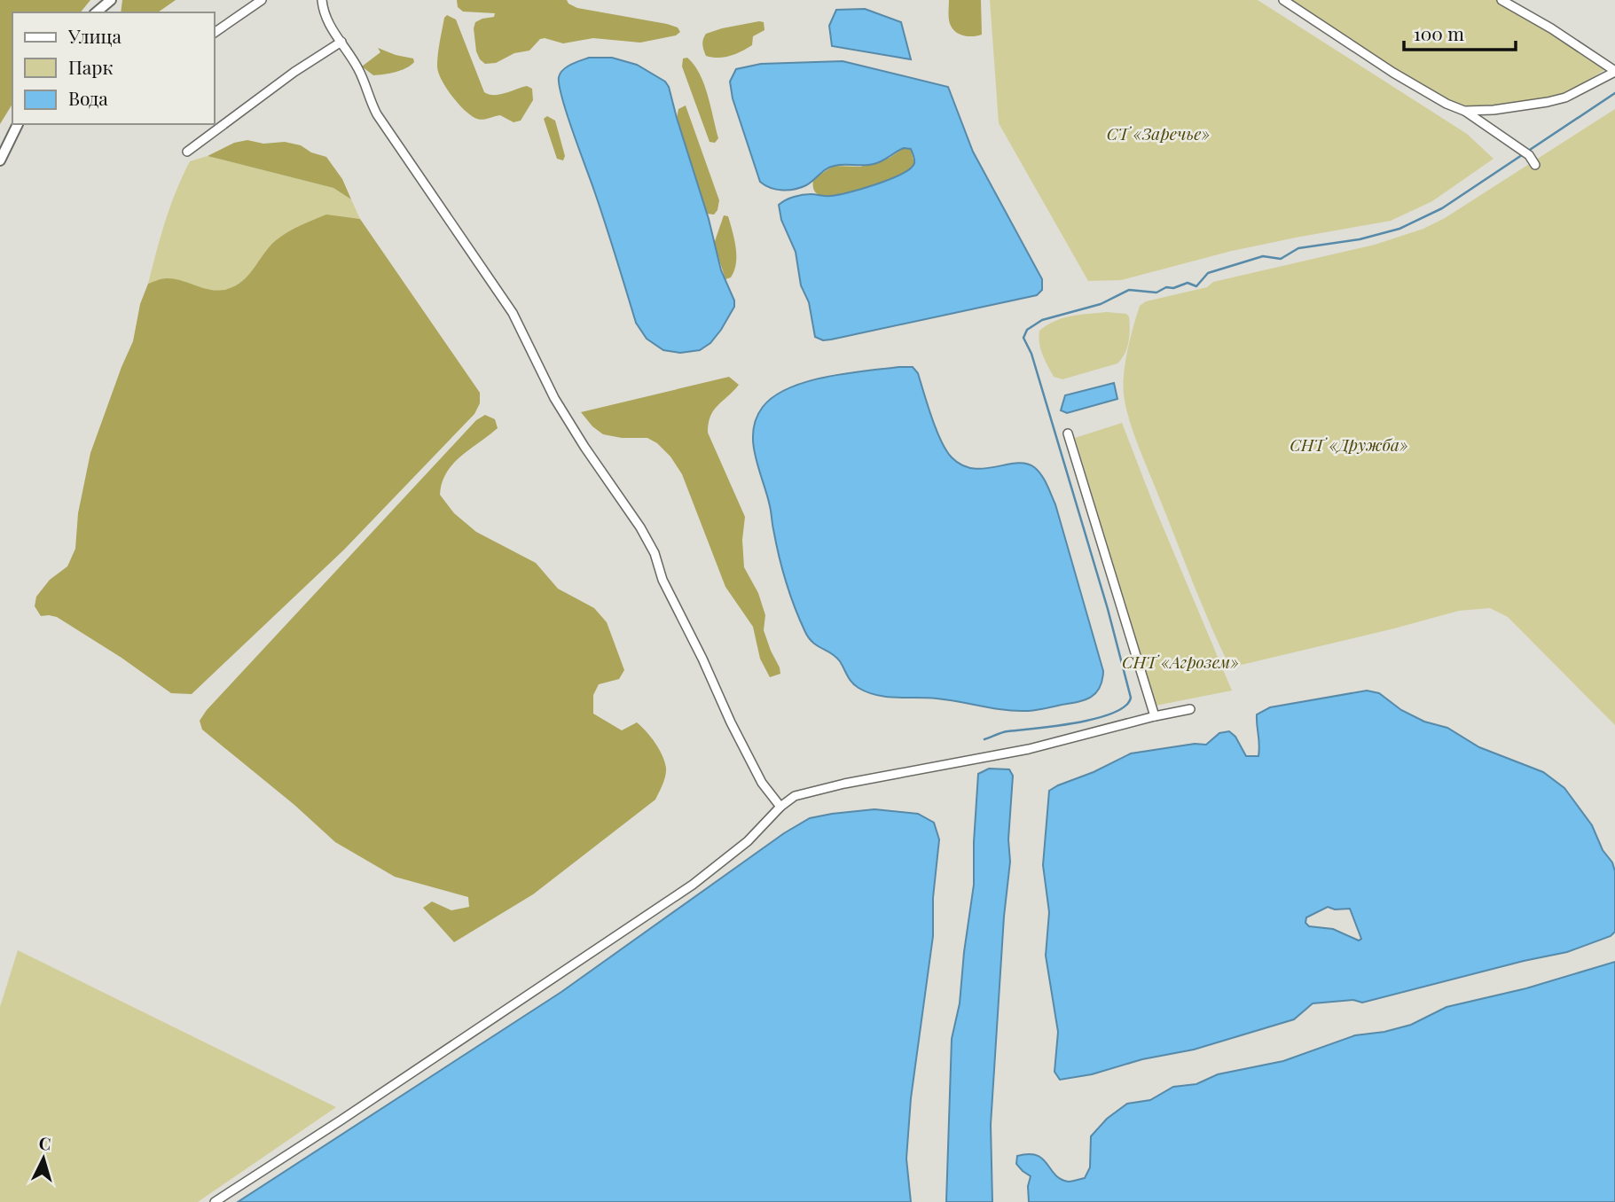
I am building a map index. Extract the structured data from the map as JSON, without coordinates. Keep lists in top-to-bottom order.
{
  "parks": ["СТ «Заречье»", "СНТ «Дружба»", "СНТ «Агрозем»"],
  "legend": ["Улица", "Парк", "Вода"],
  "scale_bar": "100 m",
  "north": "top"
}
